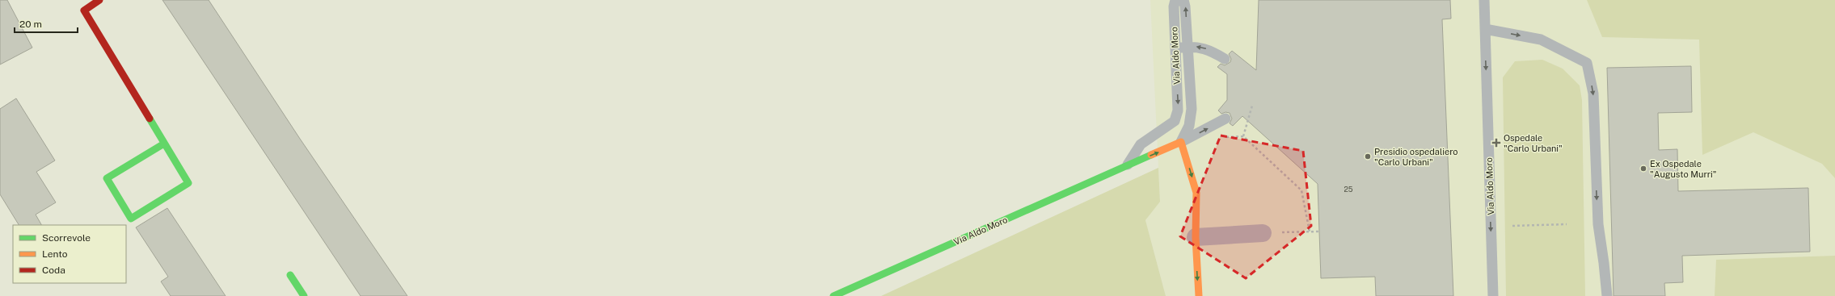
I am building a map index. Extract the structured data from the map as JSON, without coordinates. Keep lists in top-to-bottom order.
{
  "streets": {
    "street": ["Via Aldo Moro"]
  },
  "places": {
    "health": ["Ospedale \"Carlo Urbani\""],
    "other": ["Presidio ospedaliero \"Carlo Urbani\"", "Ex Ospedale \"Augusto Murri\""]
  },
  "house_numbers": ["25"],
  "legend": ["Scorrevole", "Lento", "Coda"],
  "scale_bar": "20 m"
}
